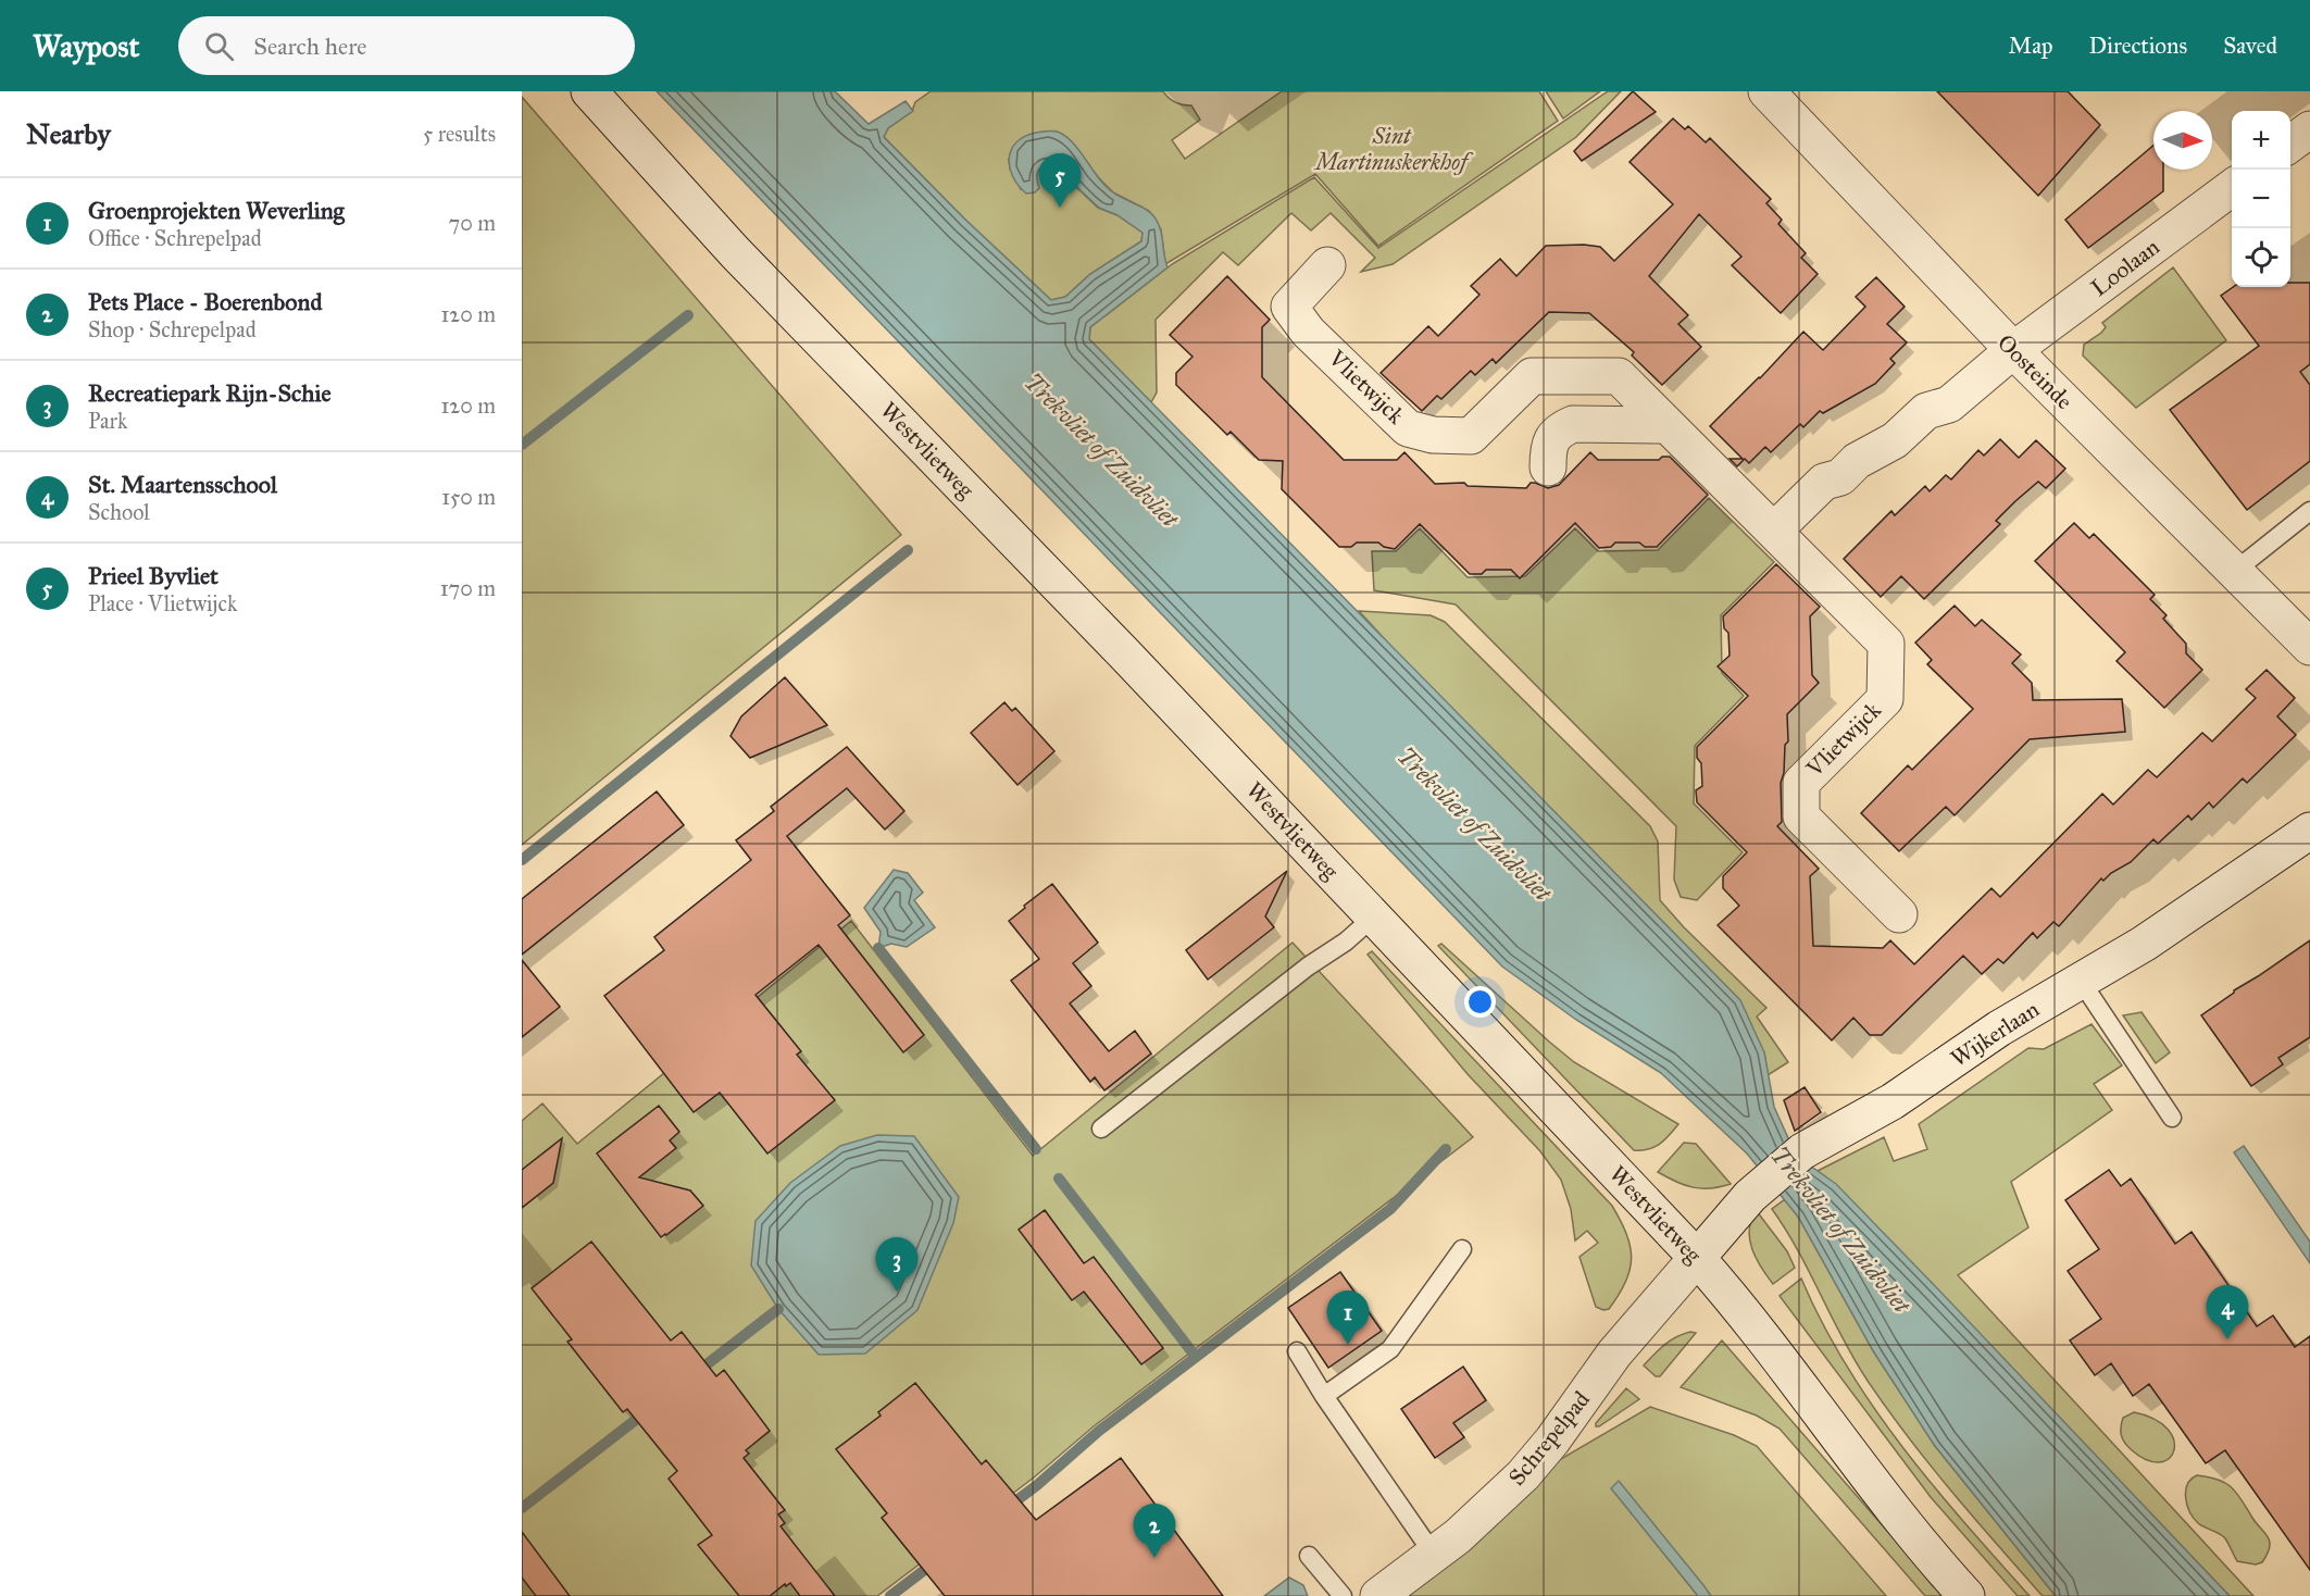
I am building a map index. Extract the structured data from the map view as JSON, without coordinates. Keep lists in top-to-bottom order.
{
  "streets": {
    "street": [
      "Loolaan",
      "Oosteinde",
      "Vlietwijck",
      "Westvlietweg",
      "Wijkerlaan",
      "Schrepelpad"
    ]
  },
  "crossings": [
    ["Loolaan", "Oosteinde"],
    ["Westvlietweg", "Wijkerlaan"],
    ["Westvlietweg", "Schrepelpad"],
    ["Wijkerlaan", "Schrepelpad"]
  ],
  "water": ["Trekvliet of Zuidvliet"],
  "parks": ["Sint Martinuskerkhof"],
  "north": "right",
  "page": {
    "header": "Waypost",
    "search": "Search here",
    "nav": ["Map", "Directions", "Saved"],
    "heading": ["Nearby", "5 results"],
    "map_buttons": ["+", "−"],
    "pins": [
      "5",
      "3",
      "4",
      "1",
      "2"
    ],
    "list": [
      {
        "mark": "1",
        "name": "Groenprojekten Weverling",
        "note": "Office · Schrepelpad",
        "value": "70 m"
      },
      {
        "mark": "2",
        "name": "Pets Place - Boerenbond",
        "note": "Shop · Schrepelpad",
        "value": "120 m"
      },
      {
        "mark": "3",
        "name": "Recreatiepark Rijn-Schie",
        "note": "Park",
        "value": "120 m"
      },
      {
        "mark": "4",
        "name": "St. Maartensschool",
        "note": "School",
        "value": "150 m"
      },
      {
        "mark": "5",
        "name": "Prieel Byvliet",
        "note": "Place · Vlietwijck",
        "value": "170 m"
      }
    ]
  }
}
